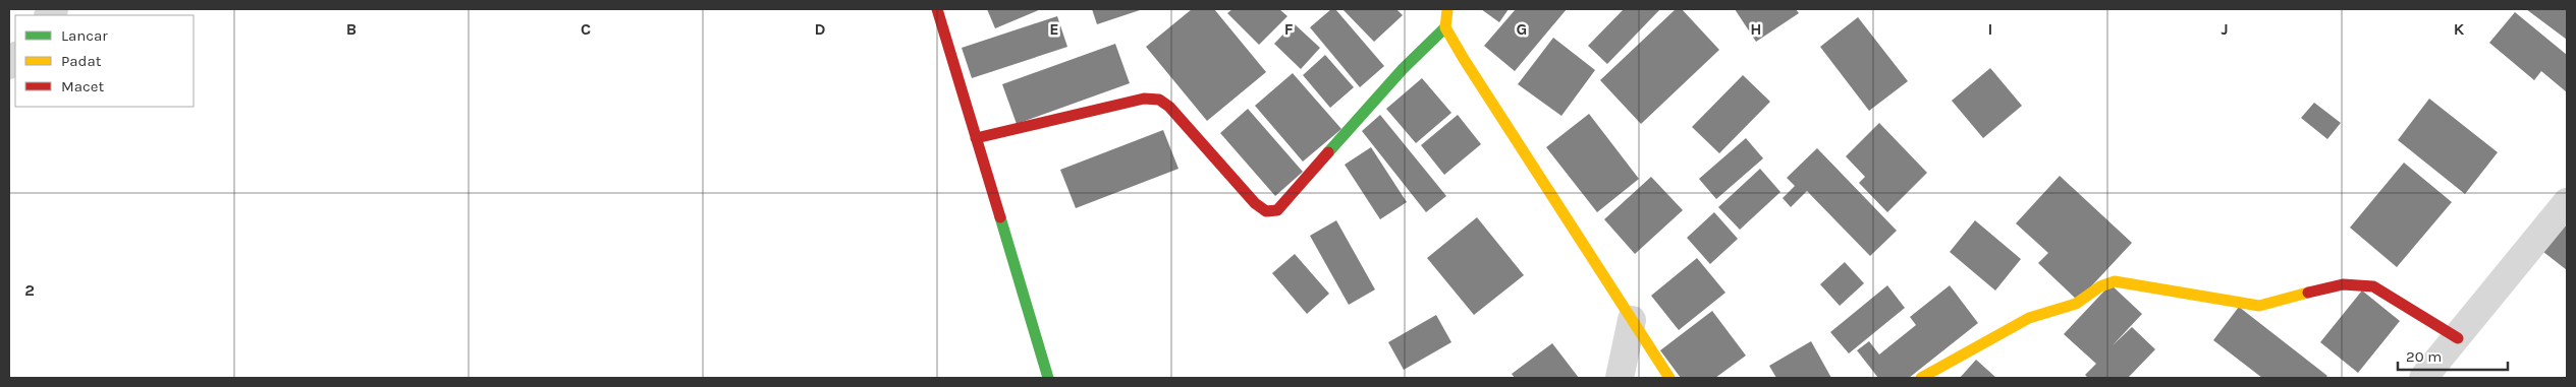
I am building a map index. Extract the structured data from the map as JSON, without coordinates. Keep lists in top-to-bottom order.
{
  "legend": ["Lancar", "Padat", "Macet"],
  "scale_bar": "20 m",
  "grid": {
    "columns": [
      "B",
      "C",
      "D",
      "E",
      "F",
      "G",
      "H",
      "I",
      "J",
      "K"
    ],
    "rows": ["2"]
  }
}
